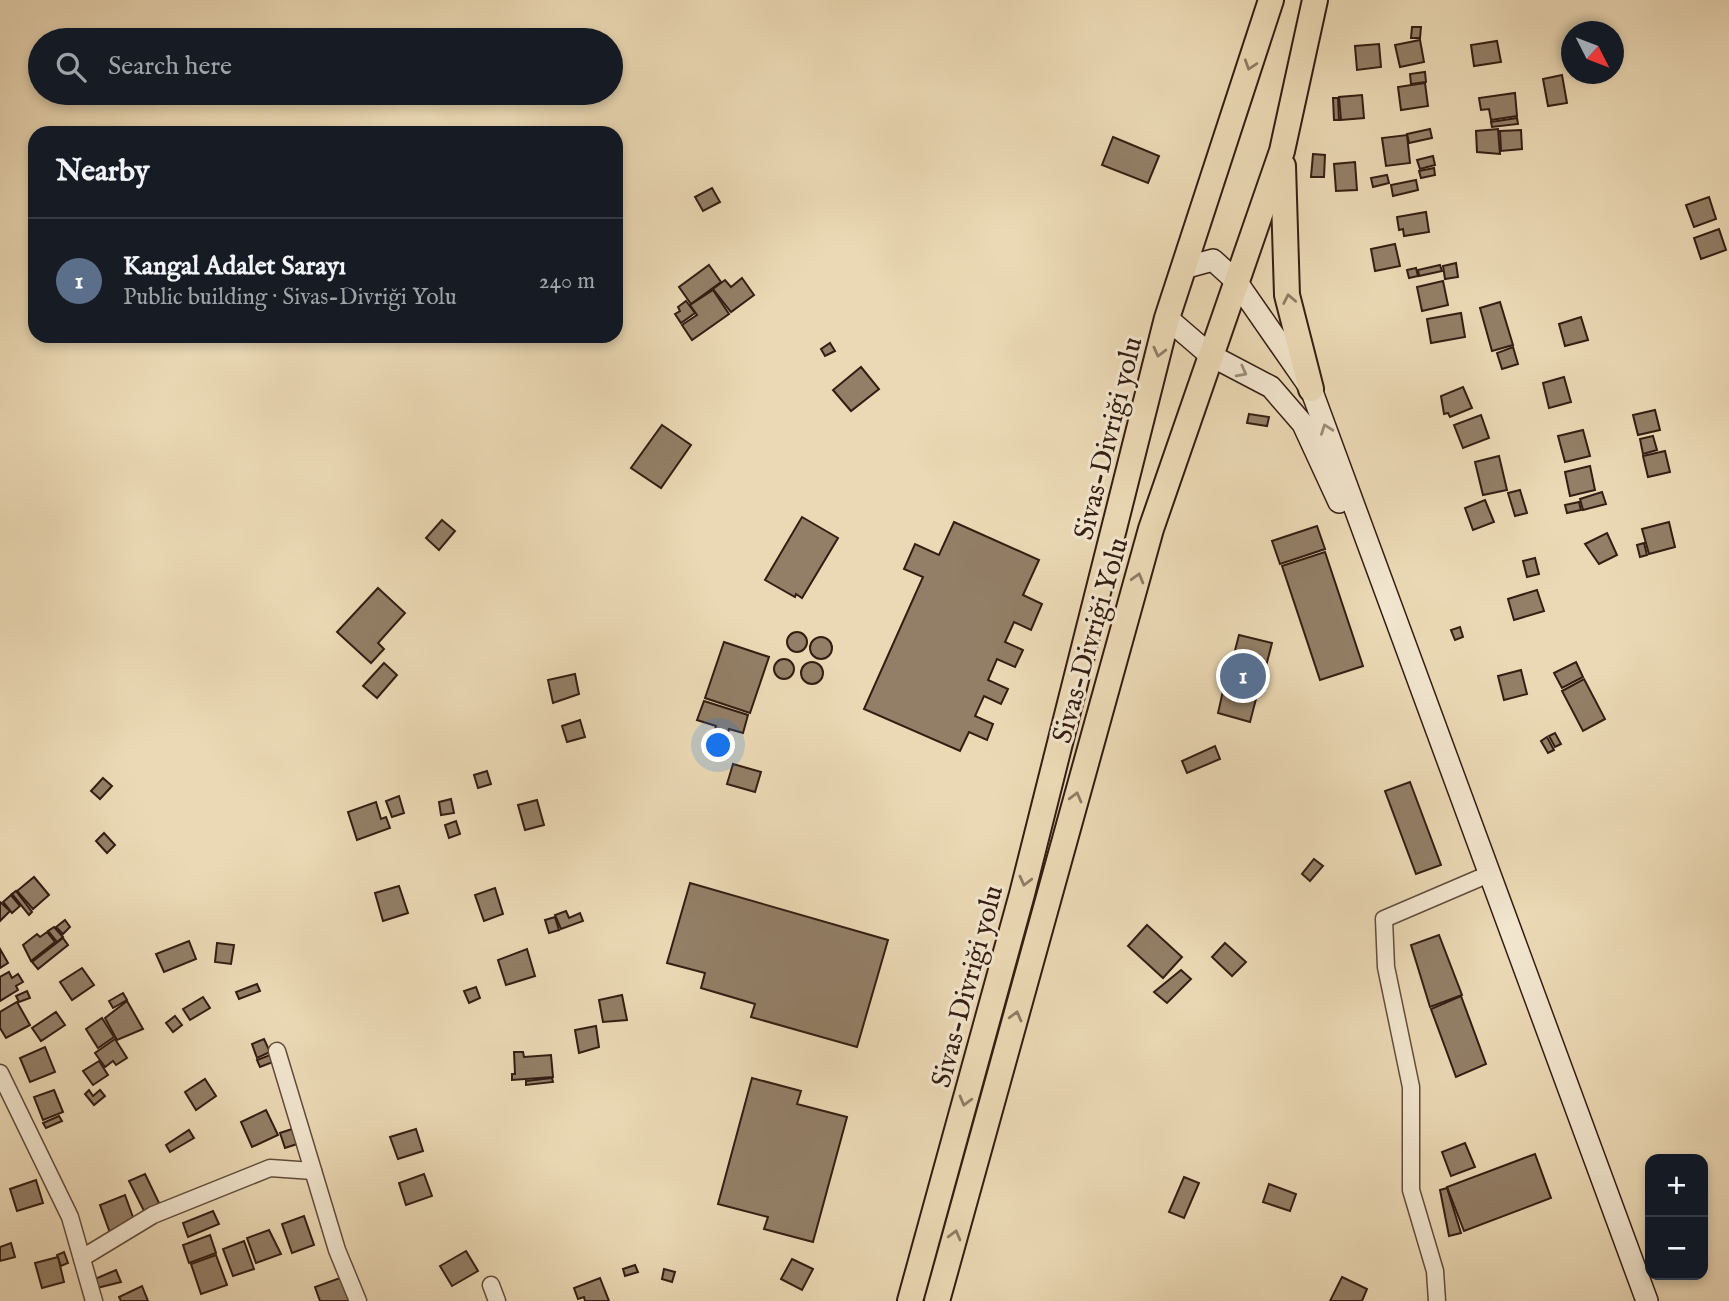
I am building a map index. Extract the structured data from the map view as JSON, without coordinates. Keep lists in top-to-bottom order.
{
  "streets": {
    "main road": ["Sivas-Divriği yolu", "Sivas-Divriği Yolu"]
  },
  "one_way": ["Sivas-Divriği yolu", "Sivas-Divriği Yolu"],
  "north": "bottom right",
  "page": {
    "search": "Search here",
    "heading": "Nearby",
    "list": [
      {
        "mark": "1",
        "name": "Kangal Adalet Sarayı",
        "note": "Public building · Sivas-Divriği Yolu",
        "value": "240 m"
      }
    ],
    "pins": "1",
    "map_buttons": ["+", "−"]
  }
}
